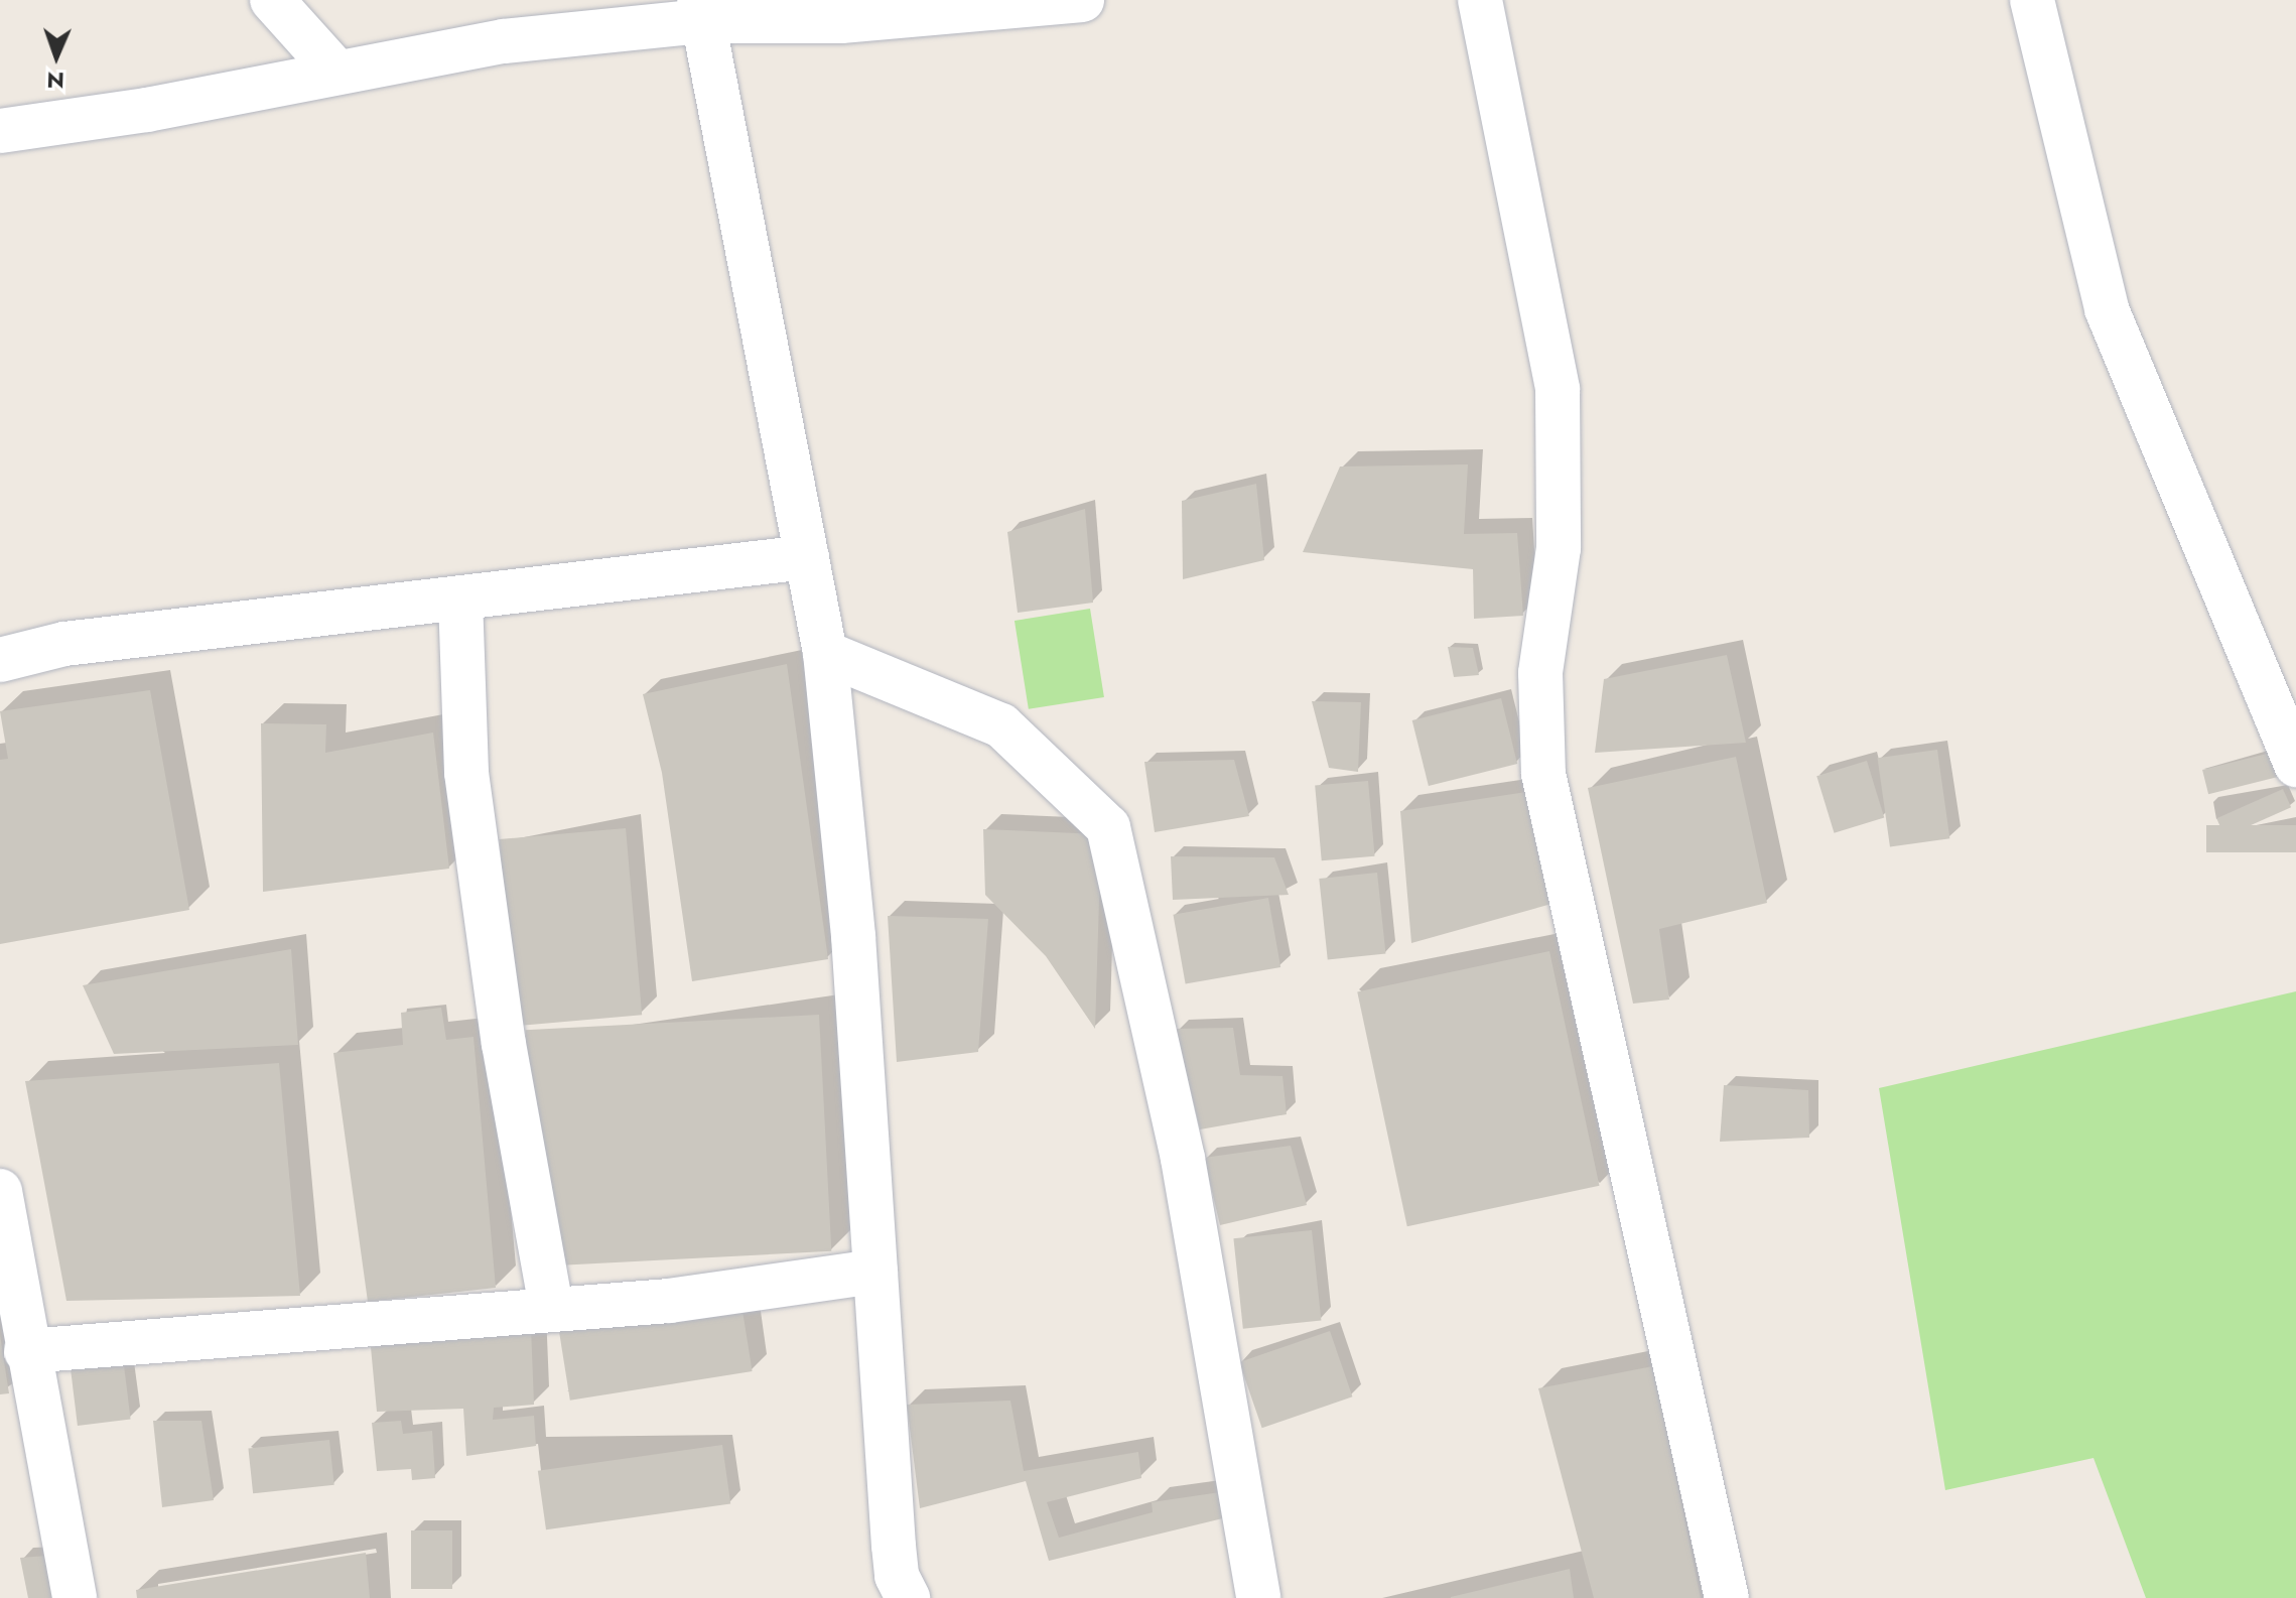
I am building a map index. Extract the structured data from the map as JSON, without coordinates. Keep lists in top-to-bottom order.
{
  "north": "bottom"
}
